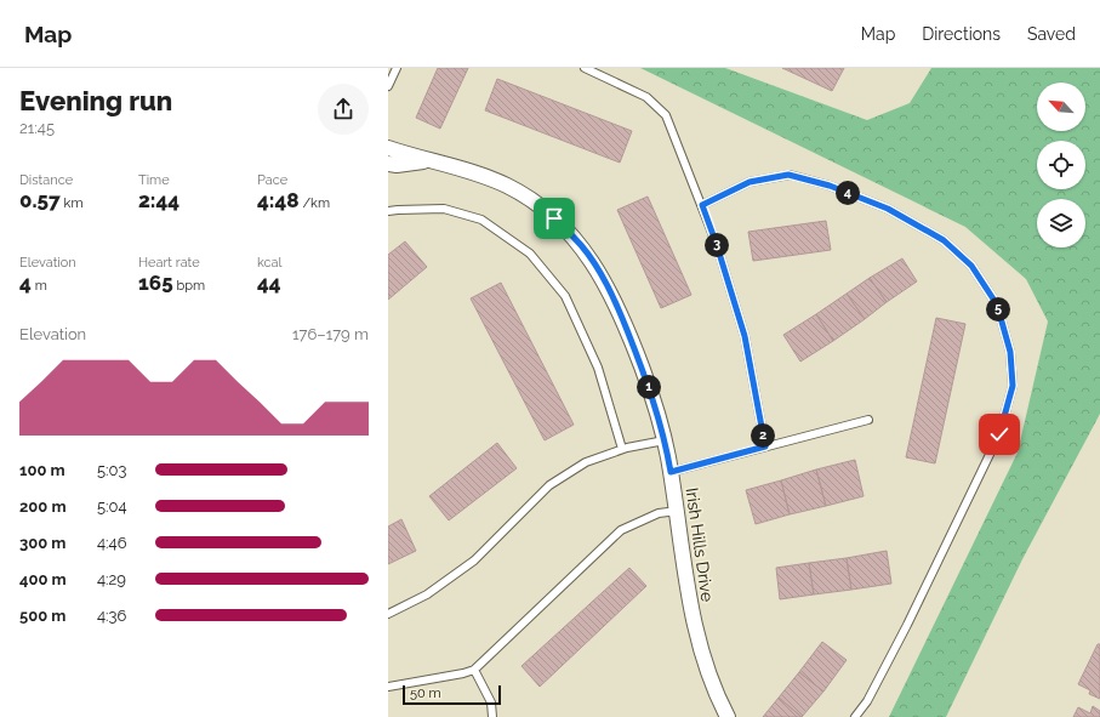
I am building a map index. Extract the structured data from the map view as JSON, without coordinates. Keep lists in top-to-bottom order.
{
  "streets": {
    "street": ["Irish Hills Drive"]
  },
  "scale_bar": "50 m",
  "north": "top left",
  "page": {
    "header": "Map",
    "nav": ["Map", "Directions", "Saved"],
    "heading": ["Evening run", "21:45"],
    "stats": [
      ["Distance", "0.57 km"],
      ["Time", "2:44"],
      ["Pace", "4:48 /km"],
      ["Elevation", "4 m"],
      ["Heart rate", "165 bpm"],
      ["kcal", "44"]
    ],
    "pins": [
      "4",
      "3",
      "5",
      "1",
      "2"
    ],
    "chart": ["Elevation", "176–179 m"],
    "list": [
      {
        "name": "100 m",
        "note": "5:03"
      },
      {
        "name": "200 m",
        "note": "5:04"
      },
      {
        "name": "300 m",
        "note": "4:46"
      },
      {
        "name": "400 m",
        "note": "4:29"
      },
      {
        "name": "500 m",
        "note": "4:36"
      }
    ],
    "scale": "50 m"
  }
}
